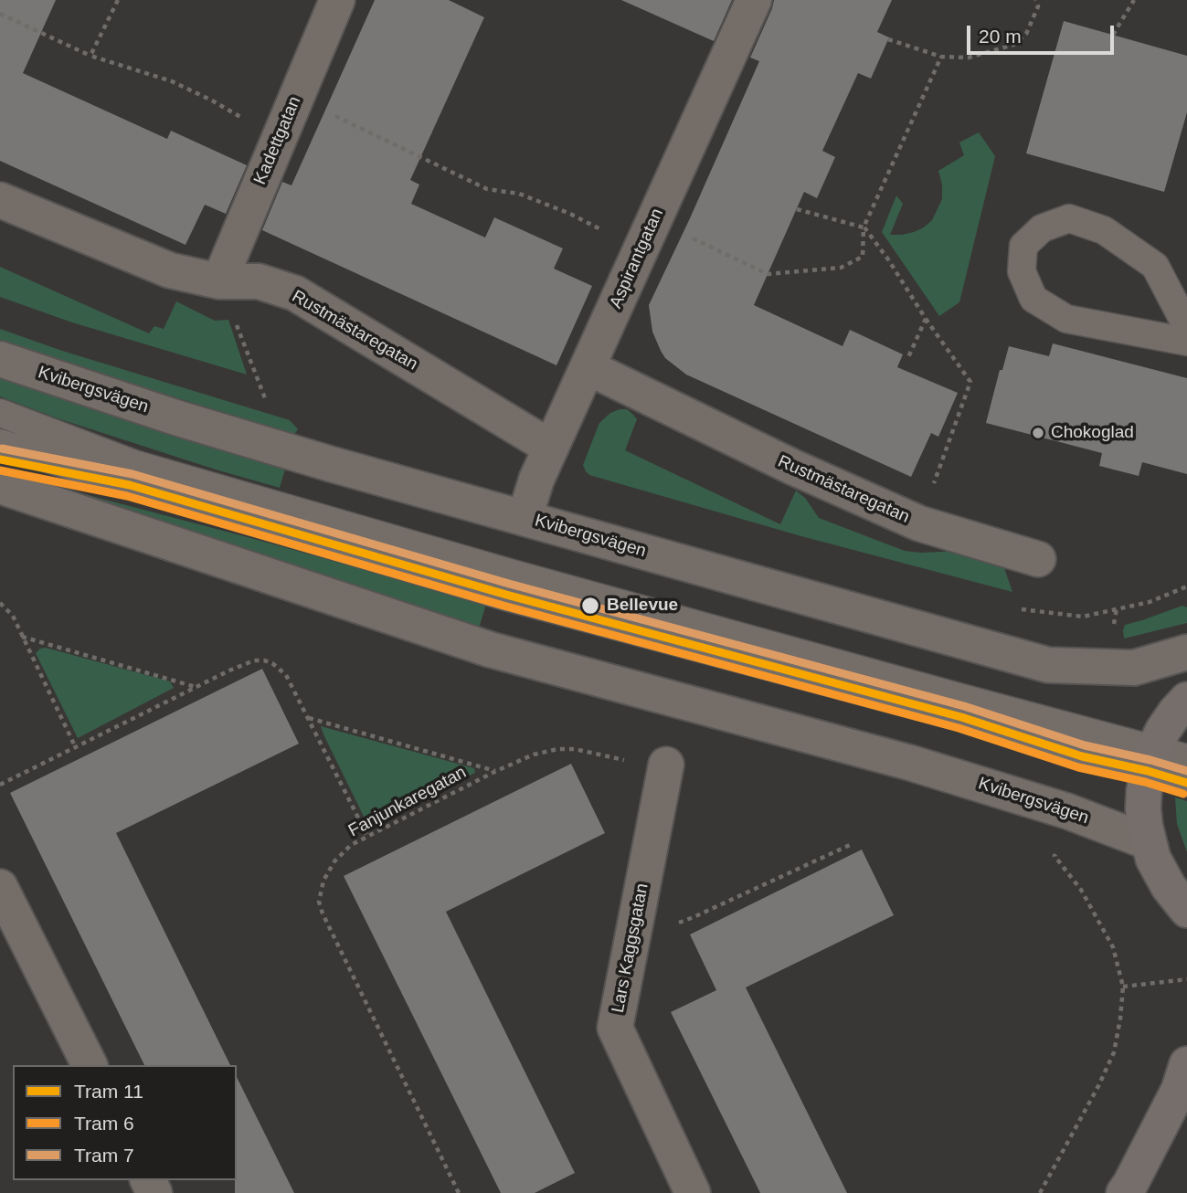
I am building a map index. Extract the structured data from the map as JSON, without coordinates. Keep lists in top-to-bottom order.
{
  "streets": {
    "street": [
      "Kadettgatan",
      "Aspirantgatan",
      "Rustmästaregatan",
      "Kvibergsvägen",
      "Lars Kaggsgatan"
    ],
    "path": ["Fanjunkaregatan"]
  },
  "crossings": [
    ["Kadettgatan", "Rustmästaregatan"],
    ["Aspirantgatan", "Rustmästaregatan"],
    ["Aspirantgatan", "Kvibergsvägen"],
    ["Fanjunkaregatan", "Lars Kaggsgatan"]
  ],
  "places": ["Chokoglad", "Bellevue"],
  "lines": ["tram line 7", "tram line 11", "tram line 6"],
  "legend": ["Tram 11", "Tram 6", "Tram 7"],
  "scale_bar": "20 m"
}
